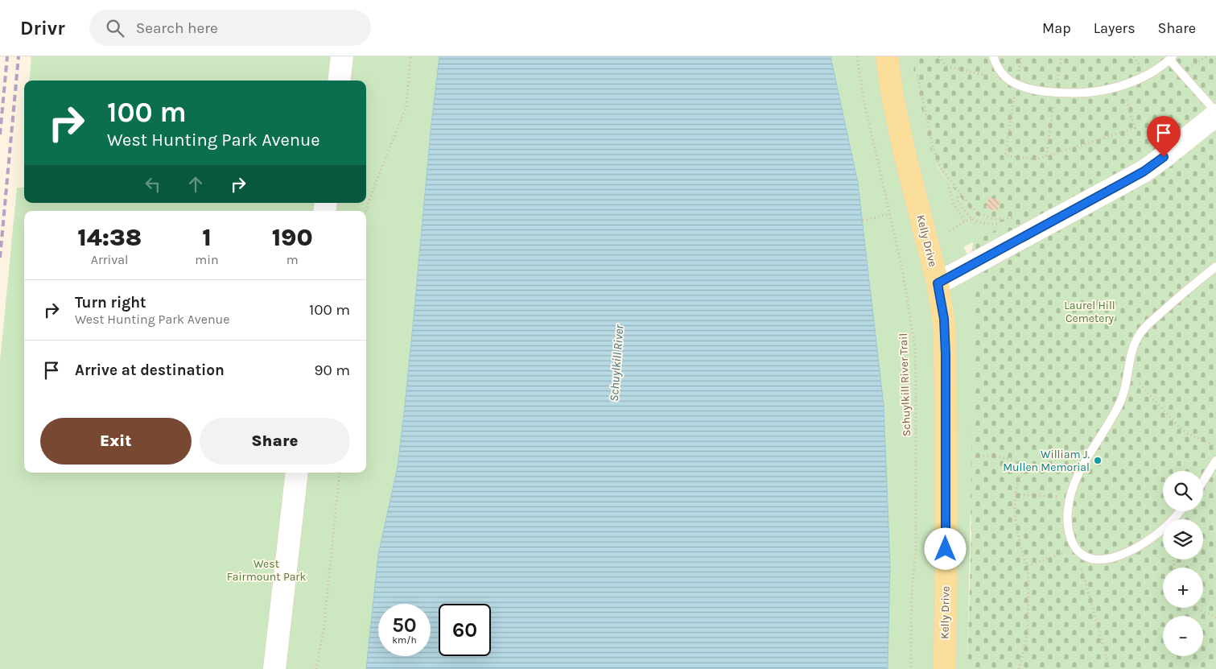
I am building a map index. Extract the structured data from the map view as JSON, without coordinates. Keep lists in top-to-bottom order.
{
  "streets": {
    "main road": ["Kelly Drive"],
    "path": ["Schuylkill River Trail"]
  },
  "water": ["Schuylkill River"],
  "parks": ["Laurel Hill Cemetery", "West Fairmount Park"],
  "places": ["William J. Mullen Memorial"],
  "page": {
    "header": "Drivr",
    "search": "Search here",
    "nav": ["Map", "Layers", "Share"],
    "turn": ["100 m", "West Hunting Park Avenue"],
    "eta": [
      "14:38",
      "Arrival",
      "1",
      "min",
      "190",
      "m"
    ],
    "list": [
      {
        "name": "Turn right",
        "note": "West Hunting Park Avenue",
        "value": "100 m"
      },
      {
        "name": "Arrive at destination",
        "value": "90 m"
      }
    ],
    "buttons": ["Exit", "Share"],
    "map_buttons": ["+", "−"],
    "speed": "50 km/h",
    "limit": "60"
  }
}
